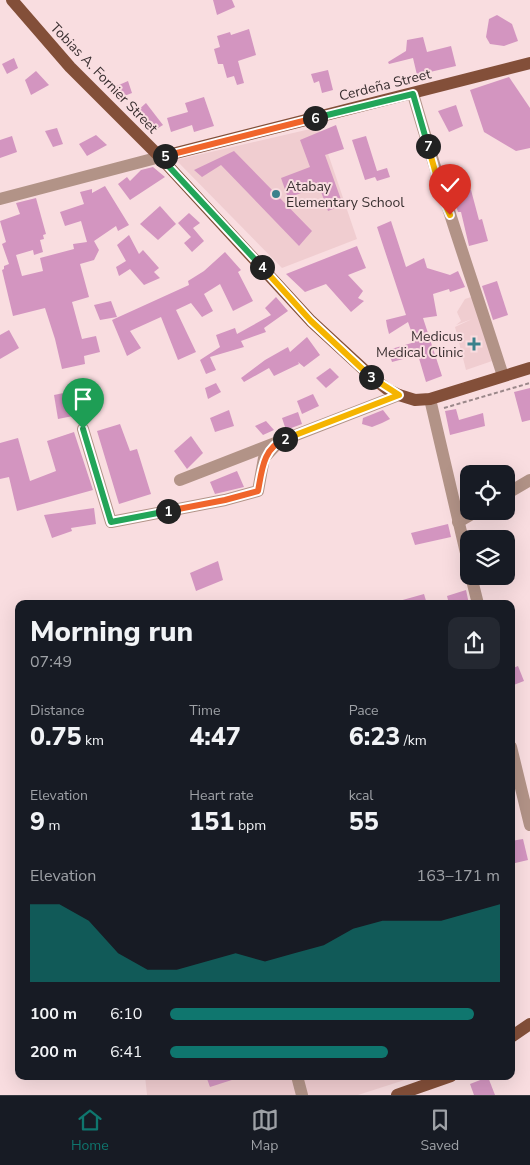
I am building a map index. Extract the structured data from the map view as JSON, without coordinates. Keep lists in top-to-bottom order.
{
  "streets": {
    "main road": ["Tobias A. Fornier Street", "Cerdeña Street"]
  },
  "crossings": [
    ["Tobias A. Fornier Street", "Cerdeña Street"]
  ],
  "places": {
    "other": ["Atabay Elementary School"],
    "health": ["Medicus Medical Clinic"]
  },
  "page": {
    "pins": [
      "6",
      "7",
      "5",
      "4",
      "3",
      "2",
      "1"
    ],
    "heading": ["Morning run", "07:49"],
    "stats": [
      ["Distance", "0.75 km"],
      ["Time", "4:47"],
      ["Pace", "6:23 /km"],
      ["Elevation", "9 m"],
      ["Heart rate", "151 bpm"],
      ["kcal", "55"]
    ],
    "chart": ["Elevation", "163–171 m"],
    "list": [
      {
        "name": "100 m",
        "note": "6:10"
      },
      {
        "name": "200 m",
        "note": "6:41"
      }
    ],
    "tabs": ["Home", "Map", "Saved"]
  }
}
